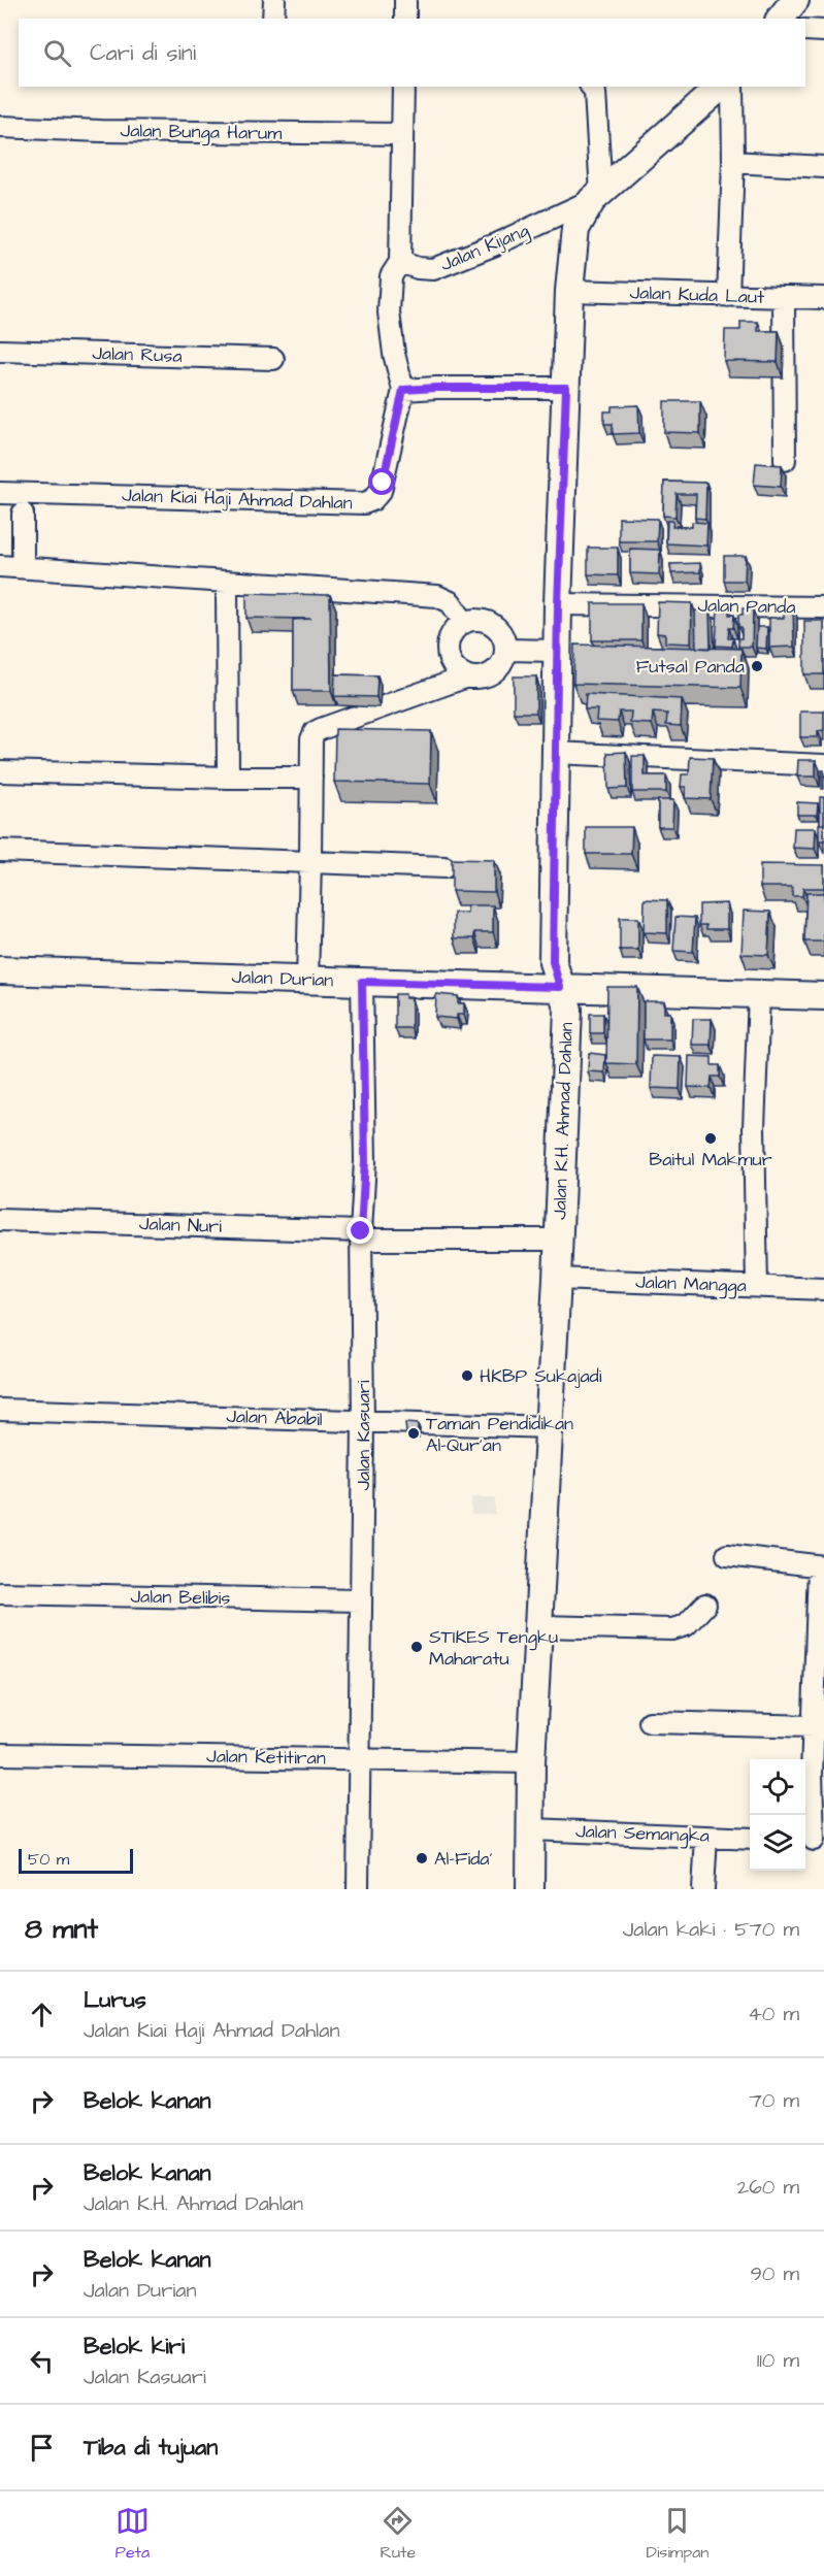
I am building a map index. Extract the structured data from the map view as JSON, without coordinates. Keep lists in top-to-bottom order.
{
  "streets": {
    "main road": ["Jalan Durian", "Jalan K.H. Ahmad Dahlan"],
    "street": [
      "Jalan Bunga Harum",
      "Jalan Kijang",
      "Jalan Kuda Laut",
      "Jalan Rusa",
      "Jalan Kiai Haji Ahmad Dahlan",
      "Jalan Panda",
      "Jalan Nuri",
      "Jalan Mangga",
      "Jalan Ababil",
      "Jalan Kasuari",
      "Jalan Belibis",
      "Jalan Ketitiran",
      "Jalan Semangka"
    ]
  },
  "crossings": [
    ["Jalan Kijang", "Jalan K.H. Ahmad Dahlan"],
    ["Jalan Kuda Laut", "Jalan K.H. Ahmad Dahlan"],
    ["Jalan Panda", "Jalan K.H. Ahmad Dahlan"],
    ["Jalan Durian", "Jalan K.H. Ahmad Dahlan"],
    ["Jalan Durian", "Jalan Kasuari"],
    ["Jalan K.H. Ahmad Dahlan", "Jalan Nuri"],
    ["Jalan K.H. Ahmad Dahlan", "Jalan Mangga"],
    ["Jalan K.H. Ahmad Dahlan", "Jalan Ababil"],
    ["Jalan K.H. Ahmad Dahlan", "Jalan Ketitiran"],
    ["Jalan K.H. Ahmad Dahlan", "Jalan Semangka"],
    ["Jalan Nuri", "Jalan Kasuari"],
    ["Jalan Ababil", "Jalan Kasuari"],
    ["Jalan Kasuari", "Jalan Belibis"],
    ["Jalan Kasuari", "Jalan Ketitiran"]
  ],
  "places": [
    "Futsal Panda",
    "Baitul Makmur",
    "HKBP Sukajadi",
    "Taman Pendidikan Al-Qur'an",
    "STIKES Tengku Maharatu",
    "Al-Fida'"
  ],
  "scale_bar": "50 m",
  "page": {
    "search": "Cari di sini",
    "scale": "50 m",
    "heading": ["8 mnt", "Jalan kaki · 570 m"],
    "list": [
      ["Lurus", "Jalan Kiai Haji Ahmad Dahlan", "40 m"],
      ["Belok kanan", "70 m"],
      ["Belok kanan", "Jalan K.H. Ahmad Dahlan", "260 m"],
      ["Belok kanan", "Jalan Durian", "90 m"],
      ["Belok kiri", "Jalan Kasuari", "110 m"],
      "Tiba di tujuan"
    ],
    "nav": ["Peta", "Rute", "Disimpan"]
  }
}
